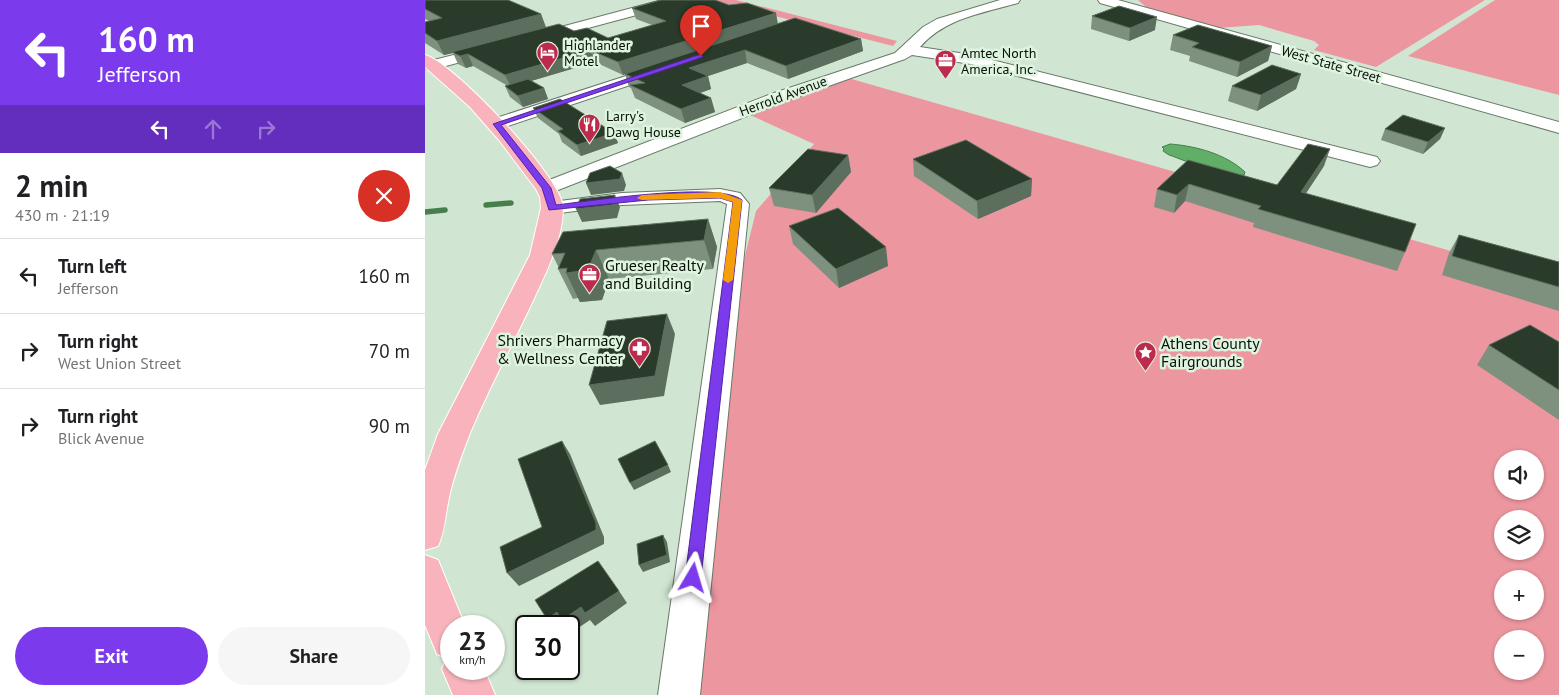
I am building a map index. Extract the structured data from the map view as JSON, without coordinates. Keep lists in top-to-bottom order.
{
  "streets": {
    "street": ["West State Street", "Herrold Avenue"]
  },
  "places": {
    "hotel": ["Highlander Motel"],
    "office": ["Amtec North America, Inc.", "Grueser Realty and Building"],
    "restaurant": ["Larry's Dawg House"],
    "pharmacy": ["Shrivers Pharmacy & Wellness Center"],
    "place": ["Athens County Fairgrounds"]
  },
  "page": {
    "turn": ["160 m", "Jefferson"],
    "heading": ["2 min", "430 m · 21:19"],
    "list": [
      {
        "name": "Turn left",
        "note": "Jefferson",
        "value": "160 m"
      },
      {
        "name": "Turn right",
        "note": "West Union Street",
        "value": "70 m"
      },
      {
        "name": "Turn right",
        "note": "Blick Avenue",
        "value": "90 m"
      }
    ],
    "map_buttons": ["+", "−"],
    "speed": "23 km/h",
    "limit": "30",
    "buttons": ["Exit", "Share"]
  }
}
